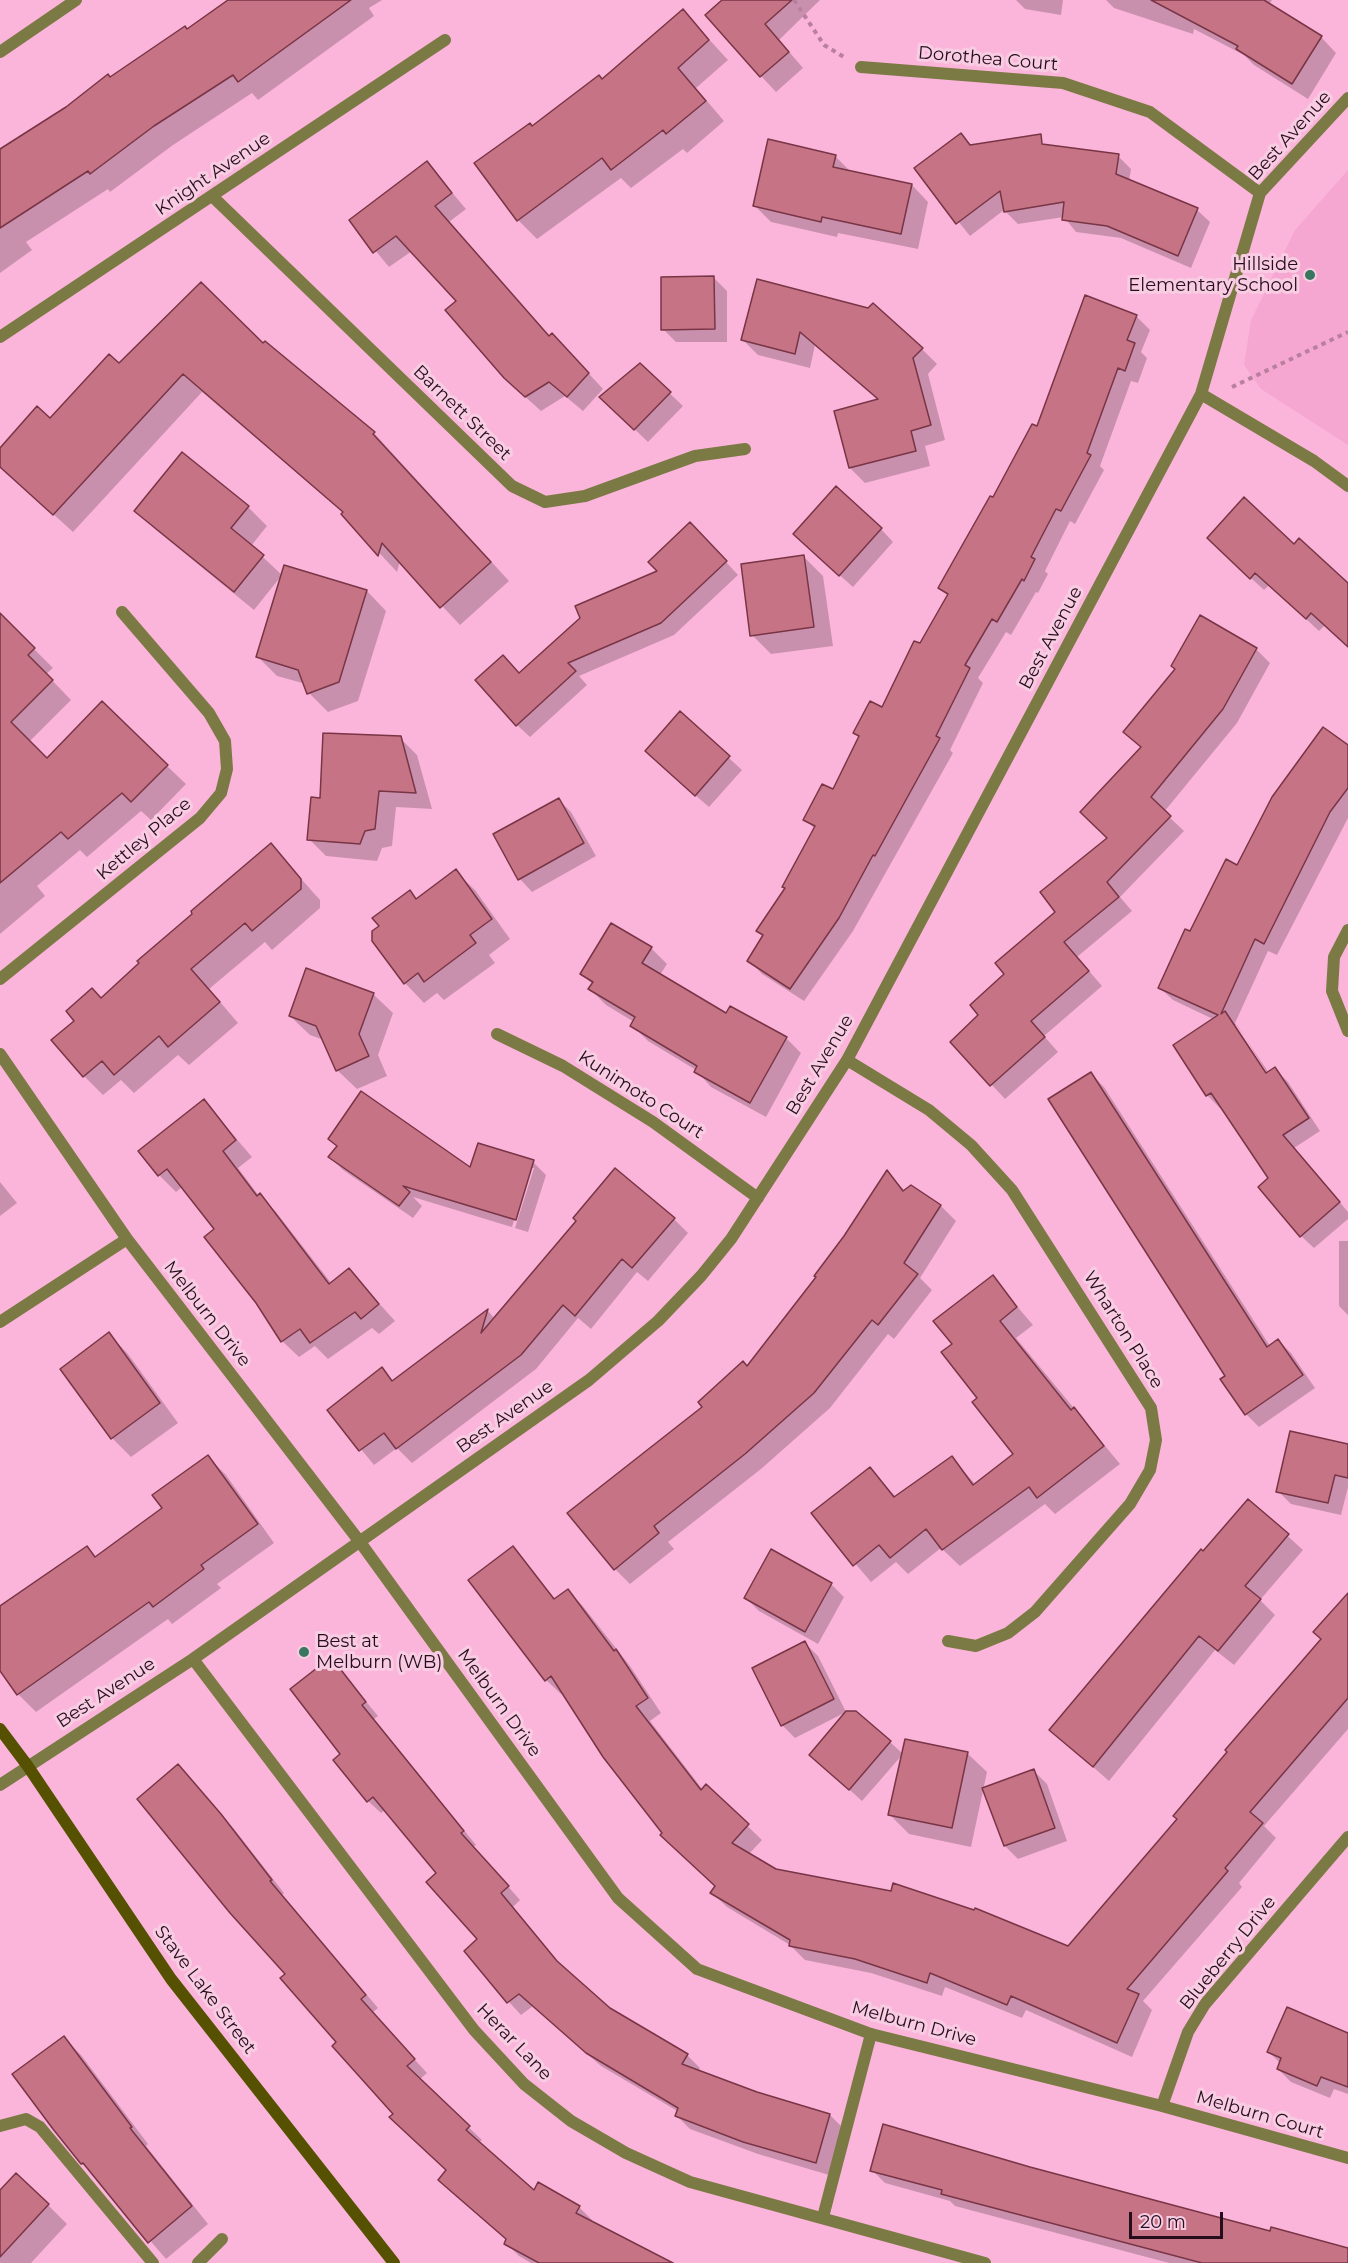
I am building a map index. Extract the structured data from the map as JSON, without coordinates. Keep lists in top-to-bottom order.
{
  "streets": {
    "main road": ["Stave Lake Street"],
    "street": [
      "Dorothea Court",
      "Best Avenue",
      "Knight Avenue",
      "Barnett Street",
      "Kettley Place",
      "Kunimoto Court",
      "Melburn Drive",
      "Wharton Place",
      "Blueberry Drive",
      "Herar Lane",
      "Melburn Court"
    ]
  },
  "crossings": [
    ["Dorothea Court", "Best Avenue"],
    ["Best Avenue", "Kunimoto Court"],
    ["Best Avenue", "Melburn Drive"],
    ["Best Avenue", "Wharton Place"],
    ["Best Avenue", "Stave Lake Street"],
    ["Best Avenue", "Herar Lane"],
    ["Knight Avenue", "Barnett Street"],
    ["Melburn Drive", "Blueberry Drive"],
    ["Melburn Drive", "Melburn Court"],
    ["Blueberry Drive", "Melburn Court"]
  ],
  "places": ["Hillside Elementary School", "Best at Melburn (WB)"],
  "scale_bar": "20 m"
}
